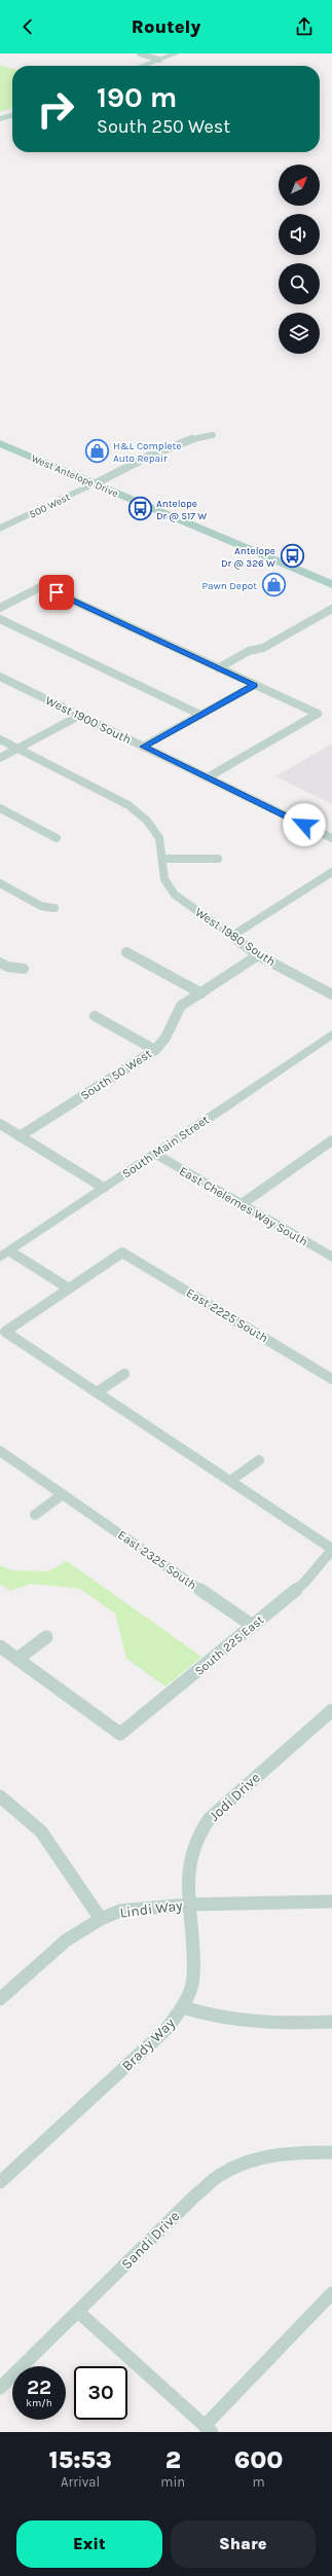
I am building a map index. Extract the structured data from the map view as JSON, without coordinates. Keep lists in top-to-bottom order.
{
  "streets": {
    "main road": ["West Antelope Drive"],
    "street": [
      "500 West",
      "West 1900 South",
      "West 1980 South",
      "South 50 West",
      "South Main Street",
      "East Chelemes Way South",
      "East 2225 South",
      "East 2325 South",
      "South 225 East",
      "Jodi Drive",
      "Lindi Way",
      "Brady Way",
      "Sandi Drive"
    ]
  },
  "crossings": [
    ["West Antelope Drive", "500 West"],
    ["West 1980 South", "South 50 West"],
    ["South Main Street", "East Chelemes Way South"],
    ["East 2325 South", "South 225 East"],
    ["Jodi Drive", "Lindi Way"],
    ["Jodi Drive", "Brady Way"]
  ],
  "places": {
    "shop": ["H&L Complete Auto Repair", "Pawn Depot"],
    "bus stop": ["Antelope Dr @ 517 W", "Antelope Dr @ 326 W"]
  },
  "north": "top right",
  "page": {
    "header": "Routely",
    "turn": ["190 m", "South 250 West"],
    "speed": "22 km/h",
    "limit": "30",
    "eta": [
      "15:53",
      "Arrival",
      "2",
      "min",
      "600",
      "m"
    ],
    "buttons": ["Exit", "Share"]
  }
}
